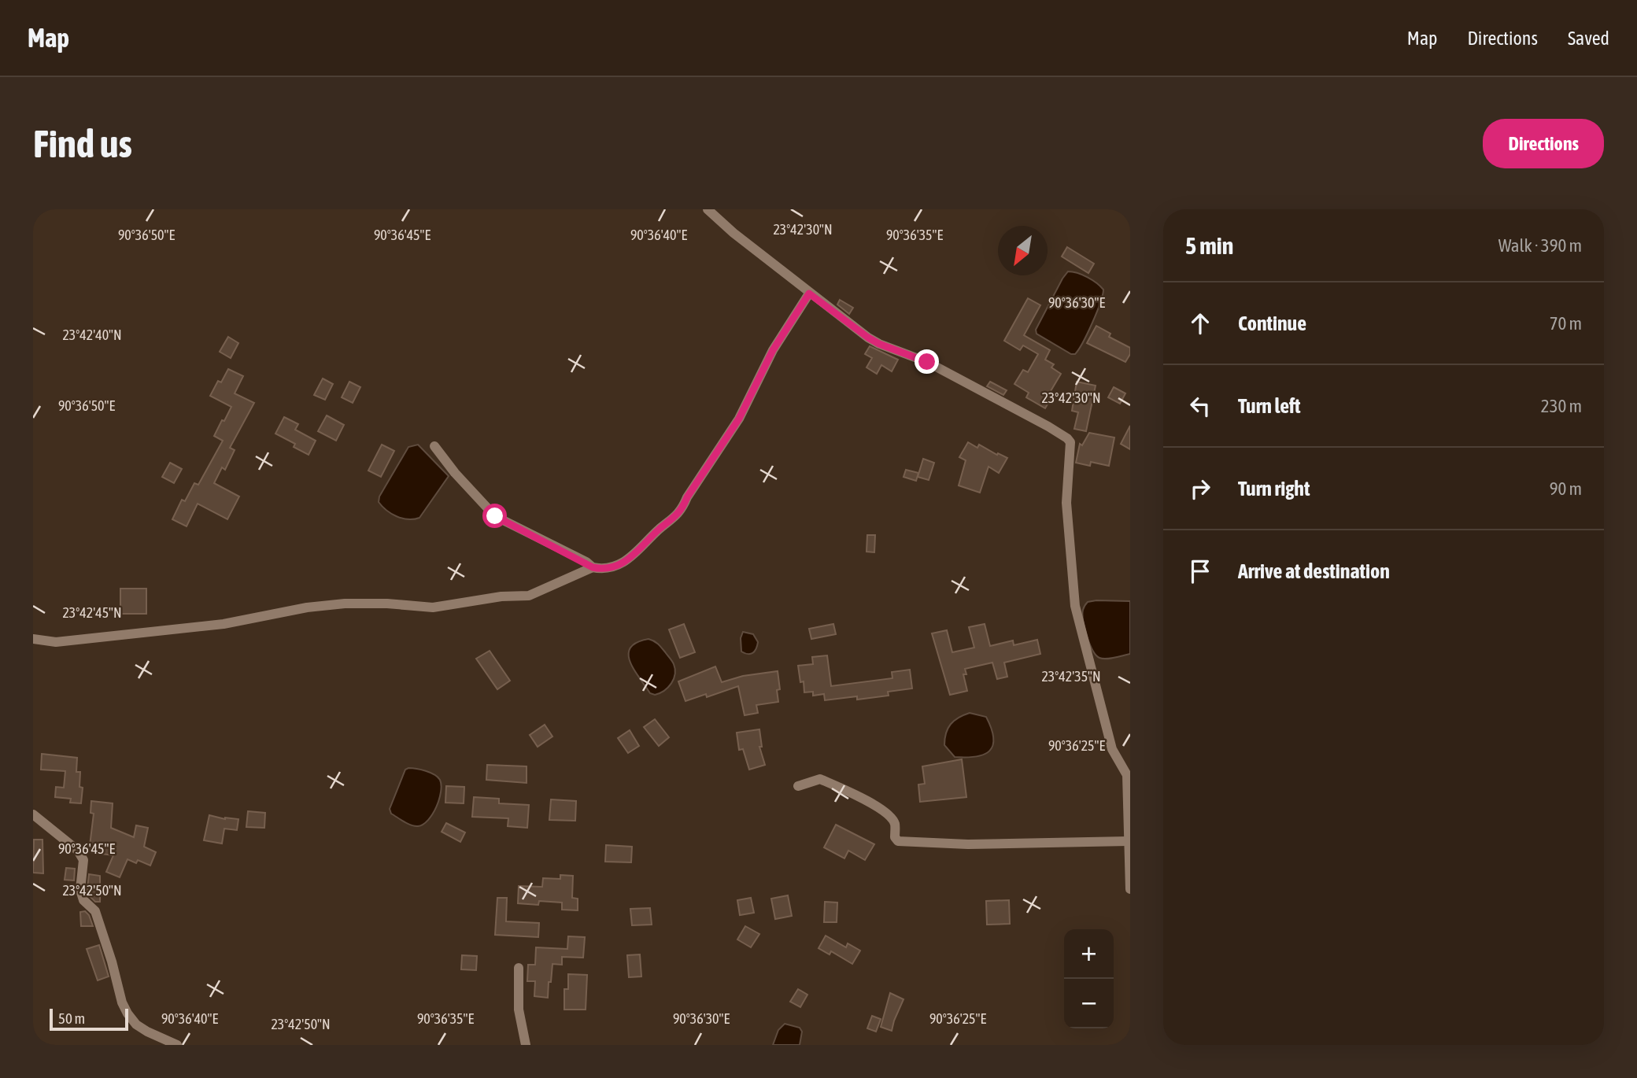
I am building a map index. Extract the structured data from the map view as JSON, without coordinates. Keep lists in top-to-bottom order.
{
  "scale_bar": "50 m",
  "north": "bottom left",
  "page": {
    "header": "Map",
    "nav": ["Map", "Directions", "Saved"],
    "buttons": "Directions",
    "title": "Find us",
    "heading": ["5 min", "Walk · 390 m"],
    "list": [
      ["Continue", "70 m"],
      ["Turn left", "230 m"],
      ["Turn right", "90 m"],
      "Arrive at destination"
    ],
    "map_buttons": ["+", "−"],
    "scale": "50 m"
  },
  "coordinates": [
    "23°42'30\"N",
    "90°36'50\"E",
    "90°36'45\"E",
    "90°36'40\"E",
    "90°36'35\"E",
    "90°36'30\"E",
    "23°42'40\"N",
    "23°42'45\"N",
    "23°42'35\"N",
    "90°36'25\"E",
    "23°42'50\"N"
  ]
}
